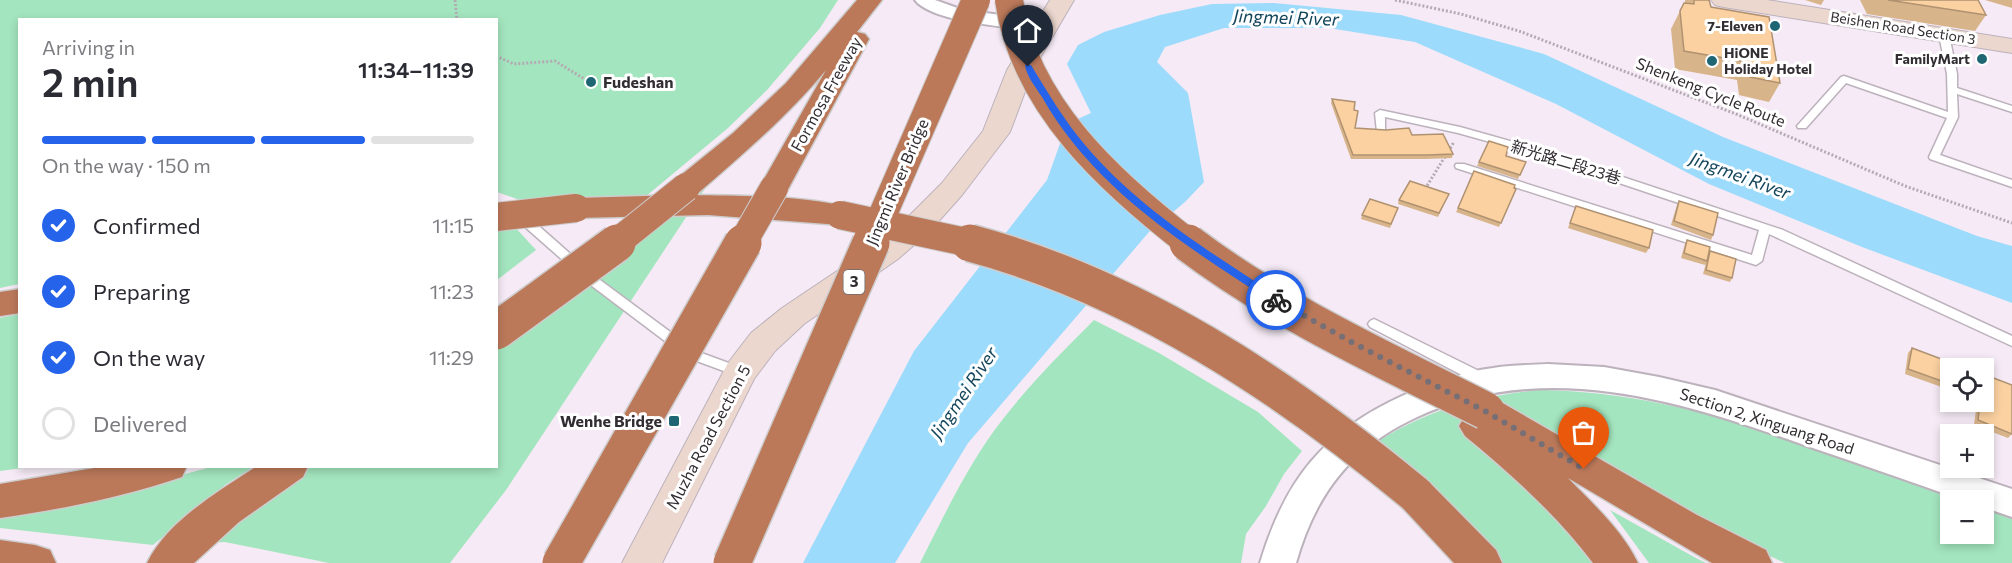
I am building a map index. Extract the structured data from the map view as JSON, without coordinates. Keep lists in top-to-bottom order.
{
  "streets": {
    "highway": ["Formosa Freeway", "Jingmi River Bridge", "3"],
    "main road": ["Beishen Road Section 3", "Muzha Road Section 5"],
    "street": ["Section 2, Xinguang Road"],
    "lane": ["新光路二段23巷"],
    "path": ["Shenkeng Cycle Route"]
  },
  "water": ["Jingmei River"],
  "places": {
    "other": [
      "7-Eleven",
      "FamilyMart",
      "HiONE Holiday Hotel",
      "Fudeshan"
    ],
    "transit": ["Wenhe Bridge"]
  },
  "page": {
    "heading": ["2 min", "Arriving in", "11:34–11:39"],
    "bar": "On the way · 150 m",
    "list": [
      ["Confirmed", "11:15"],
      ["Preparing", "11:23"],
      ["On the way", "11:29"],
      "Delivered"
    ],
    "map_buttons": ["+", "−"]
  }
}
